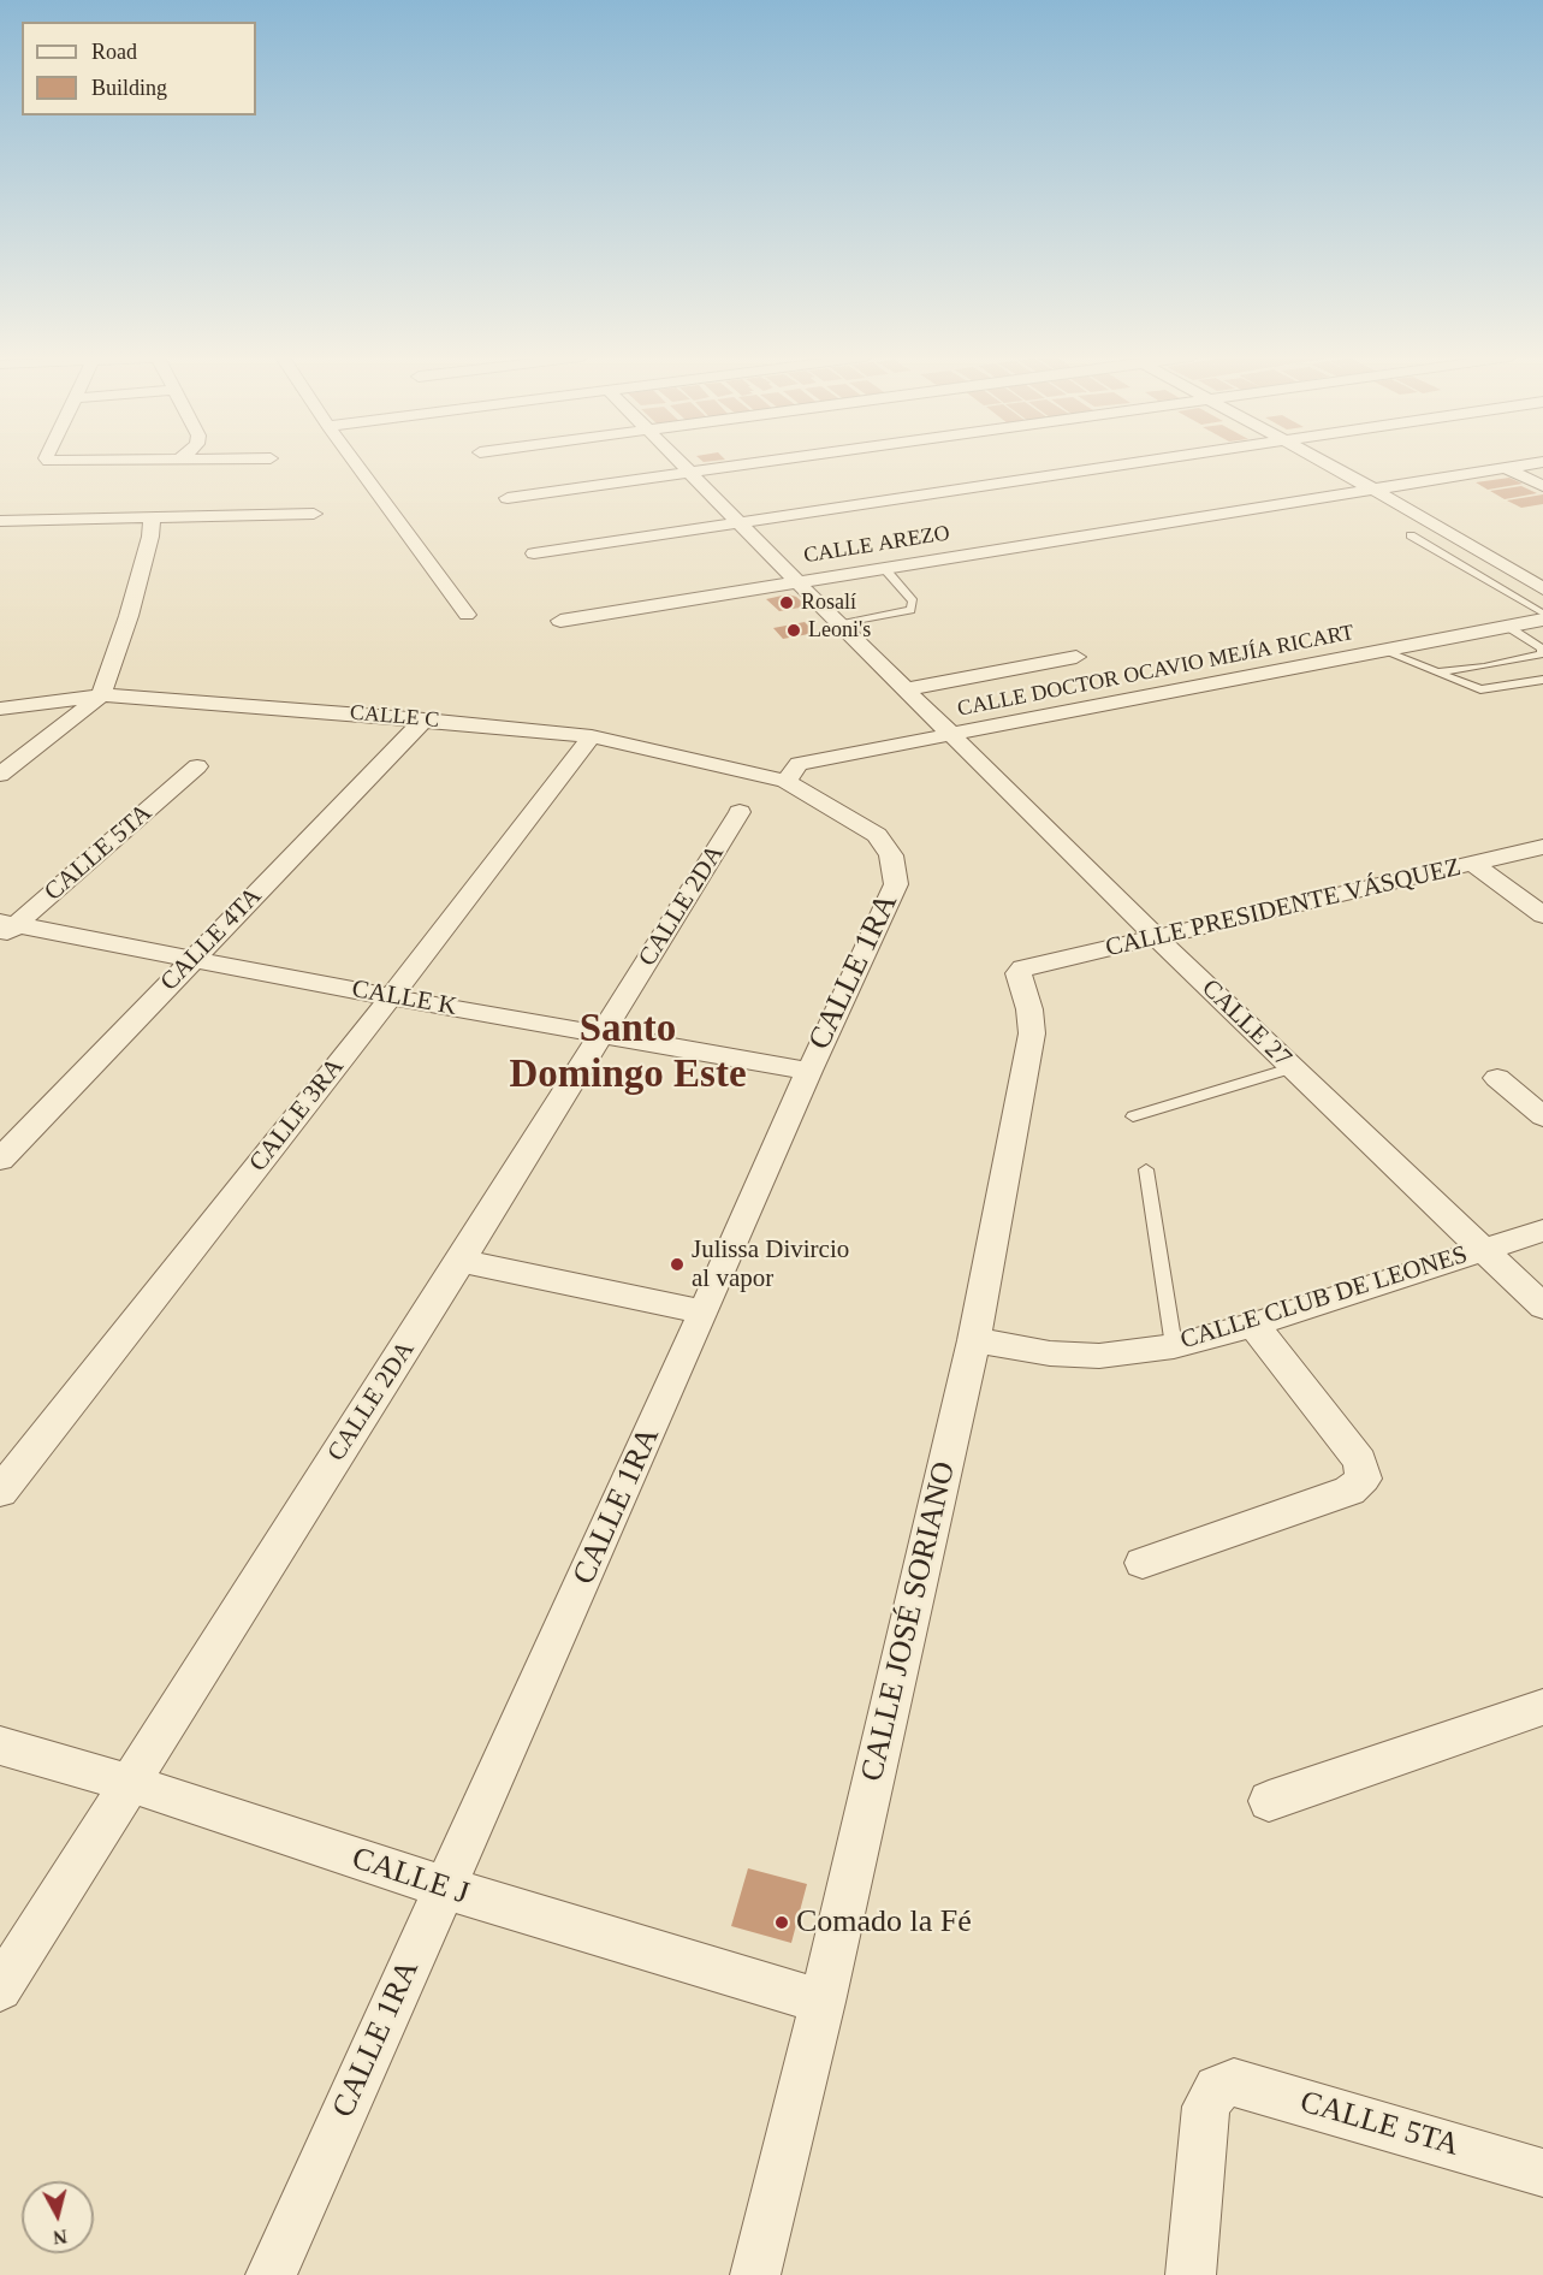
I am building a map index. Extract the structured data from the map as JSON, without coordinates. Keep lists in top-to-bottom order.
{
  "streets": {
    "street": [
      "CALLE AREZO",
      "CALLE DOCTOR OCAVIO MEJÍA RICART",
      "CALLE C",
      "CALLE 5TA",
      "CALLE 2DA",
      "CALLE PRESIDENTE VÁSQUEZ",
      "CALLE 4TA",
      "CALLE 1RA",
      "CALLE K",
      "CALLE 27",
      "CALLE 3RA",
      "CALLE CLUB DE LEONES",
      "CALLE JOSÉ SORIANO",
      "CALLE J"
    ]
  },
  "crossings": [
    ["CALLE AREZO", "CALLE 27"],
    ["CALLE DOCTOR OCAVIO MEJÍA RICART", "CALLE C"],
    ["CALLE DOCTOR OCAVIO MEJÍA RICART", "CALLE 1RA"],
    ["CALLE DOCTOR OCAVIO MEJÍA RICART", "CALLE 27"],
    ["CALLE C", "CALLE 4TA"],
    ["CALLE C", "CALLE 1RA"],
    ["CALLE C", "CALLE 3RA"],
    ["CALLE 5TA", "CALLE K"],
    ["CALLE 2DA", "CALLE K"],
    ["CALLE 2DA", "CALLE J"],
    ["CALLE PRESIDENTE VÁSQUEZ", "CALLE 27"],
    ["CALLE PRESIDENTE VÁSQUEZ", "CALLE JOSÉ SORIANO"],
    ["CALLE 4TA", "CALLE K"],
    ["CALLE 1RA", "CALLE K"],
    ["CALLE 1RA", "CALLE J"],
    ["CALLE K", "CALLE 3RA"],
    ["CALLE 27", "CALLE CLUB DE LEONES"],
    ["CALLE CLUB DE LEONES", "CALLE JOSÉ SORIANO"],
    ["CALLE JOSÉ SORIANO", "CALLE J"]
  ],
  "districts": ["Santo Domingo Este"],
  "places": [
    "Rosalí",
    "Leoni's",
    "Julissa Divircio al vapor",
    "Comado la Fé"
  ],
  "legend": ["Road", "Building"],
  "north": "bottom"
}
